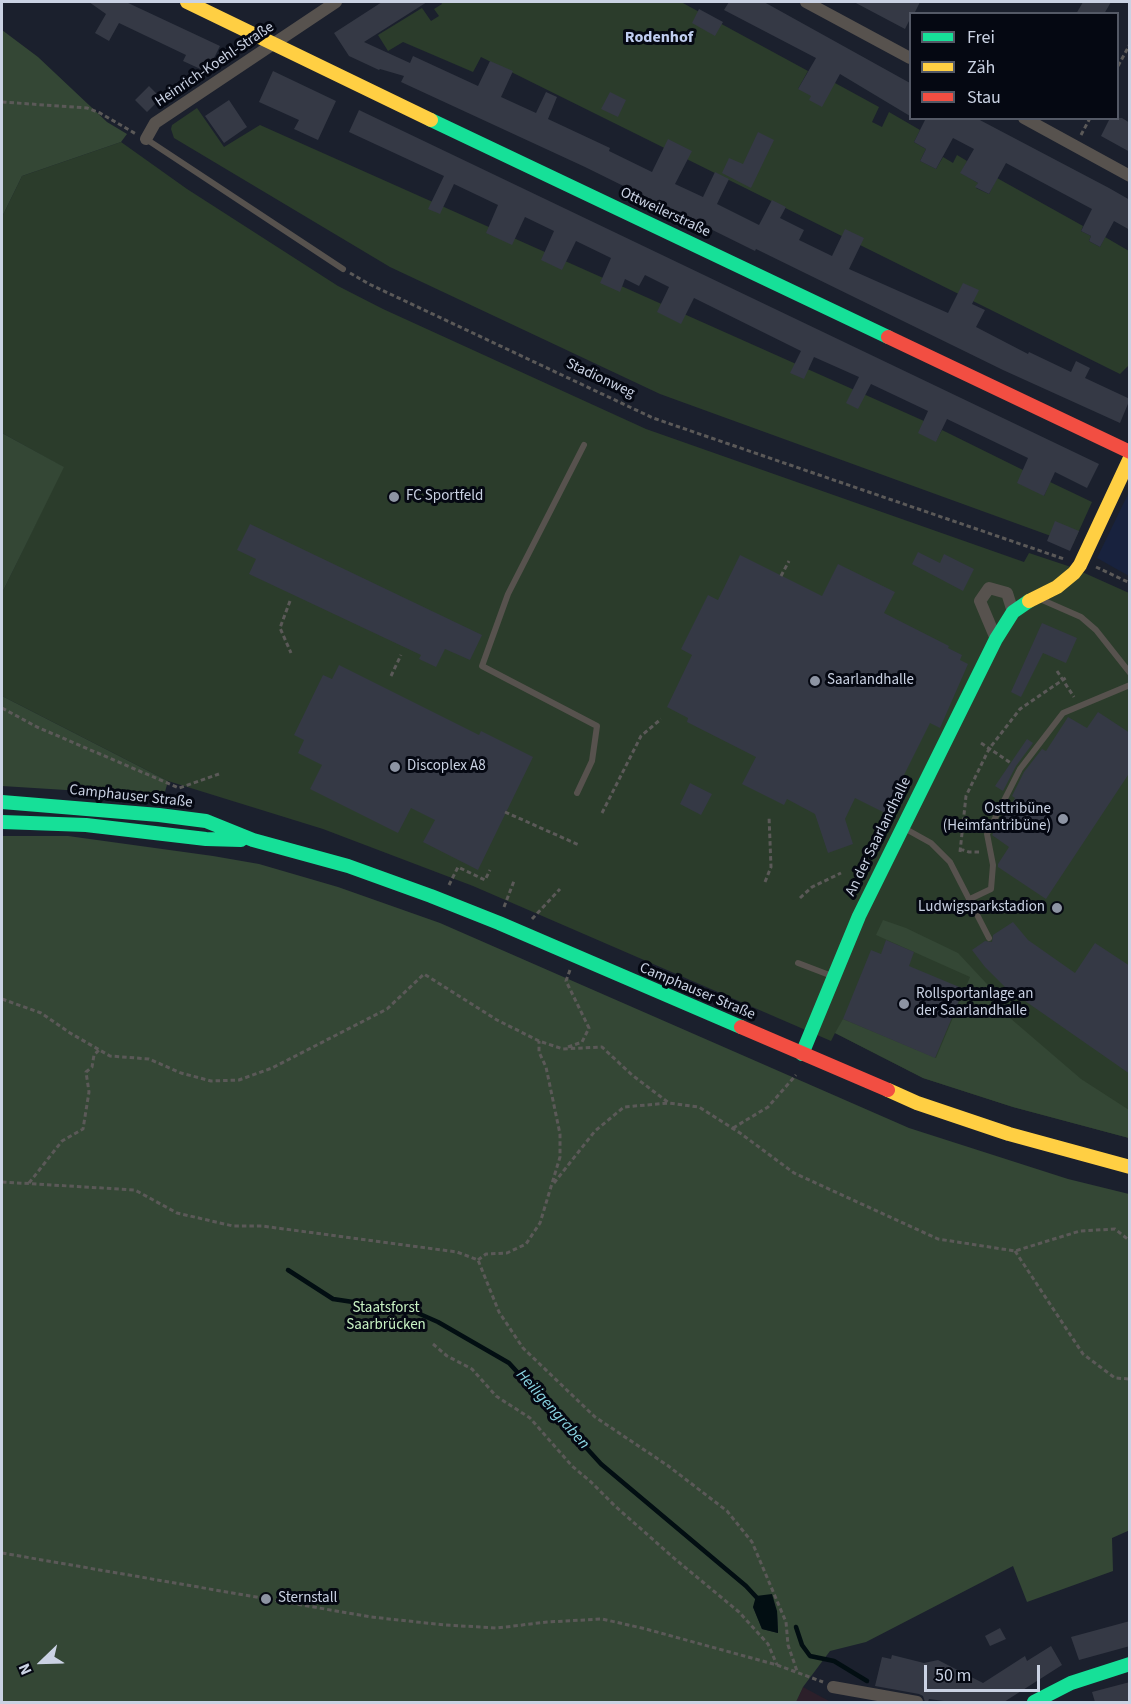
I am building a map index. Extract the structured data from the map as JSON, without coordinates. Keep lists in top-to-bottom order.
{
  "streets": {
    "street": [
      "Heinrich-Koehl-Straße",
      "Ottweilerstraße",
      "Camphauser Straße",
      "An der Saarlandhalle"
    ],
    "path": ["Stadionweg"]
  },
  "crossings": [
    ["Heinrich-Koehl-Straße", "Ottweilerstraße"],
    ["Stadionweg", "An der Saarlandhalle"],
    ["Camphauser Straße", "An der Saarlandhalle"]
  ],
  "districts": ["Rodenhof"],
  "water": ["Heiligengraben"],
  "parks": ["Staatsforst Saarbrücken"],
  "places": [
    "FC Sportfeld",
    "Saarlandhalle",
    "Discoplex A8",
    "Osttribüne (Heimfantribüne)",
    "Ludwigsparkstadion",
    "Rollsportanlage an der Saarlandhalle",
    "Sternstall"
  ],
  "legend": ["Frei", "Zäh", "Stau"],
  "scale_bar": "50 m",
  "north": "bottom left"
}
